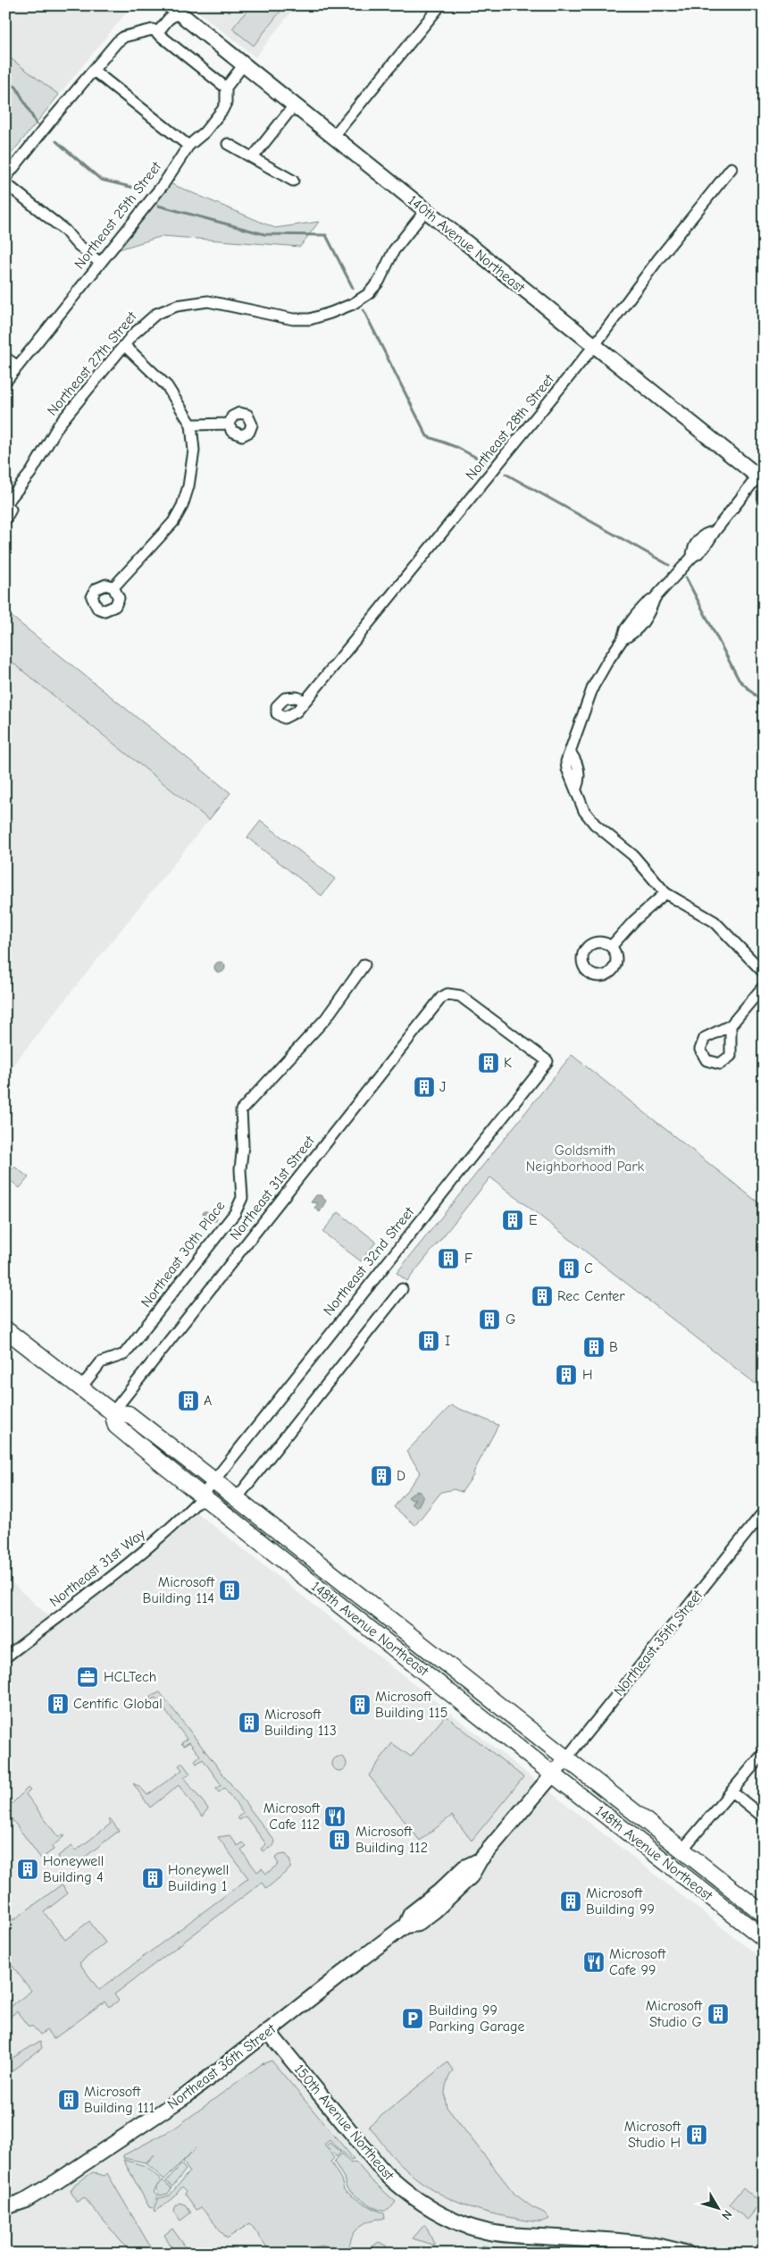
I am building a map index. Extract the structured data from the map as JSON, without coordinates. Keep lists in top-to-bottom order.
{
  "streets": {
    "main road": ["148th Avenue Northeast"],
    "street": [
      "Northeast 25th Street",
      "140th Avenue Northeast",
      "Northeast 27th Street",
      "Northeast 28th Street",
      "Northeast 31st Street",
      "Northeast 30th Place",
      "Northeast 32nd Street",
      "Northeast 31st Way",
      "Northeast 35th Street",
      "Northeast 36th Street",
      "150th Avenue Northeast"
    ]
  },
  "crossings": [
    ["Northeast 25th Street", "140th Avenue Northeast"],
    ["140th Avenue Northeast", "Northeast 27th Street"],
    ["140th Avenue Northeast", "Northeast 28th Street"],
    ["Northeast 31st Street", "Northeast 32nd Street"],
    ["Northeast 31st Street", "148th Avenue Northeast"],
    ["Northeast 30th Place", "148th Avenue Northeast"],
    ["Northeast 32nd Street", "Northeast 31st Way"],
    ["Northeast 32nd Street", "148th Avenue Northeast"],
    ["Northeast 31st Way", "148th Avenue Northeast"],
    ["148th Avenue Northeast", "Northeast 35th Street"],
    ["148th Avenue Northeast", "Northeast 36th Street"],
    ["Northeast 35th Street", "Northeast 36th Street"],
    ["Northeast 36th Street", "150th Avenue Northeast"]
  ],
  "parks": ["Goldsmith Neighborhood Park"],
  "places": {
    "building": [
      "K",
      "J",
      "E",
      "F",
      "C",
      "Rec Center",
      "G",
      "I",
      "B",
      "H",
      "A",
      "D",
      "Microsoft Building 114",
      "Centific Global",
      "Microsoft Building 115",
      "Microsoft Building 113",
      "Microsoft Building 112",
      "Honeywell Building 4",
      "Honeywell Building 1",
      "Microsoft Building 99",
      "Microsoft Studio G",
      "Microsoft Building 111",
      "Microsoft Studio H"
    ],
    "office": ["HCLTech"],
    "restaurant": ["Microsoft Cafe 112", "Microsoft Cafe 99"],
    "parking": ["Building 99 Parking Garage"]
  },
  "north": "bottom right"
}
